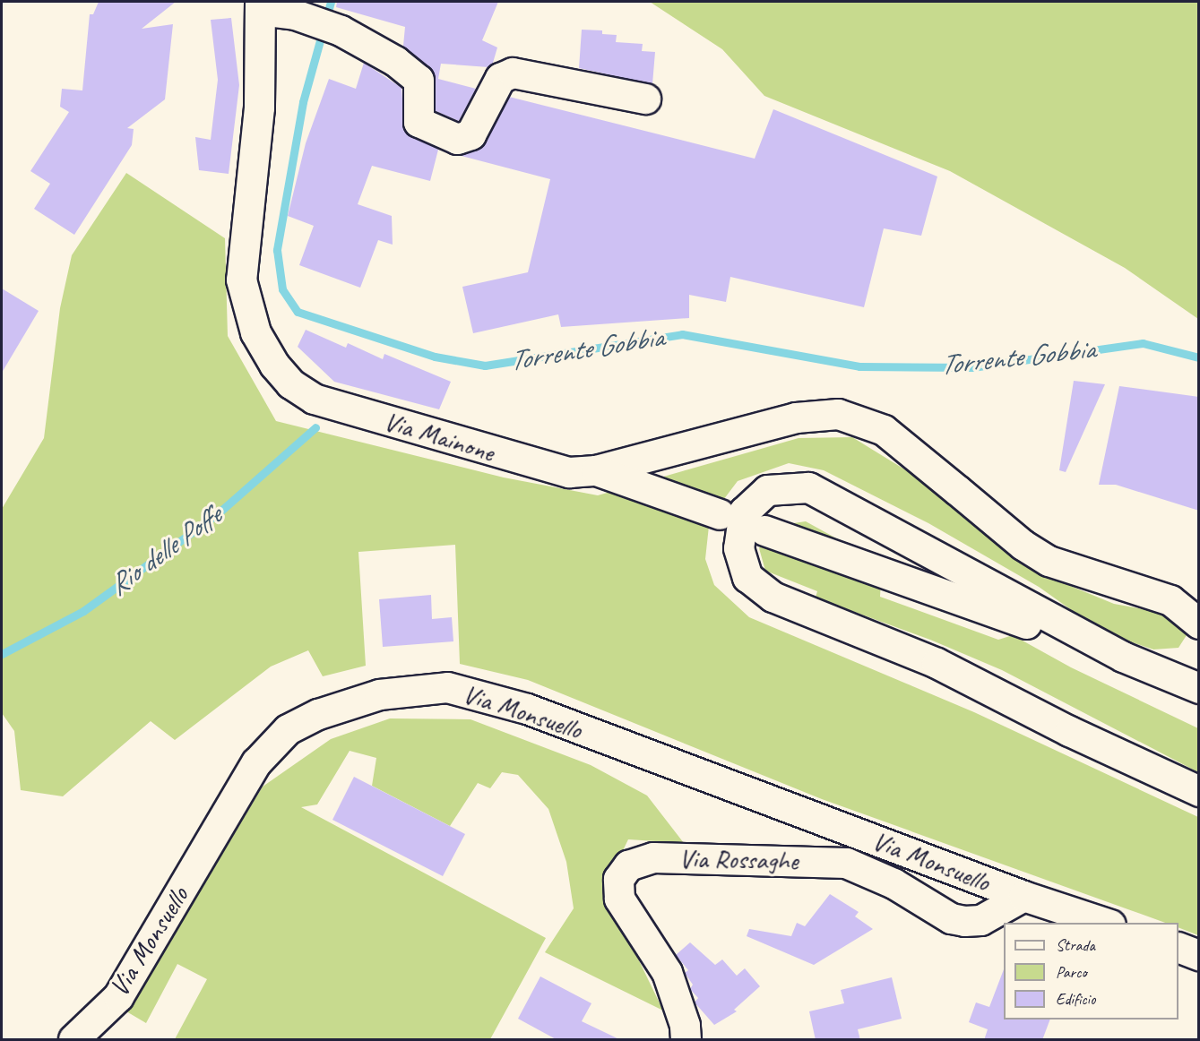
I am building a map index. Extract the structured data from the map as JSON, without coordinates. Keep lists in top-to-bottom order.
{
  "streets": {
    "main road": ["Via Mainone", "Via Monsuello", "Via Rossaghe"]
  },
  "crossings": [
    ["Via Monsuello", "Via Rossaghe"]
  ],
  "water": ["Torrente Gobbia", "Rio delle Poffe"],
  "legend": ["Strada", "Parco", "Edificio"]
}
